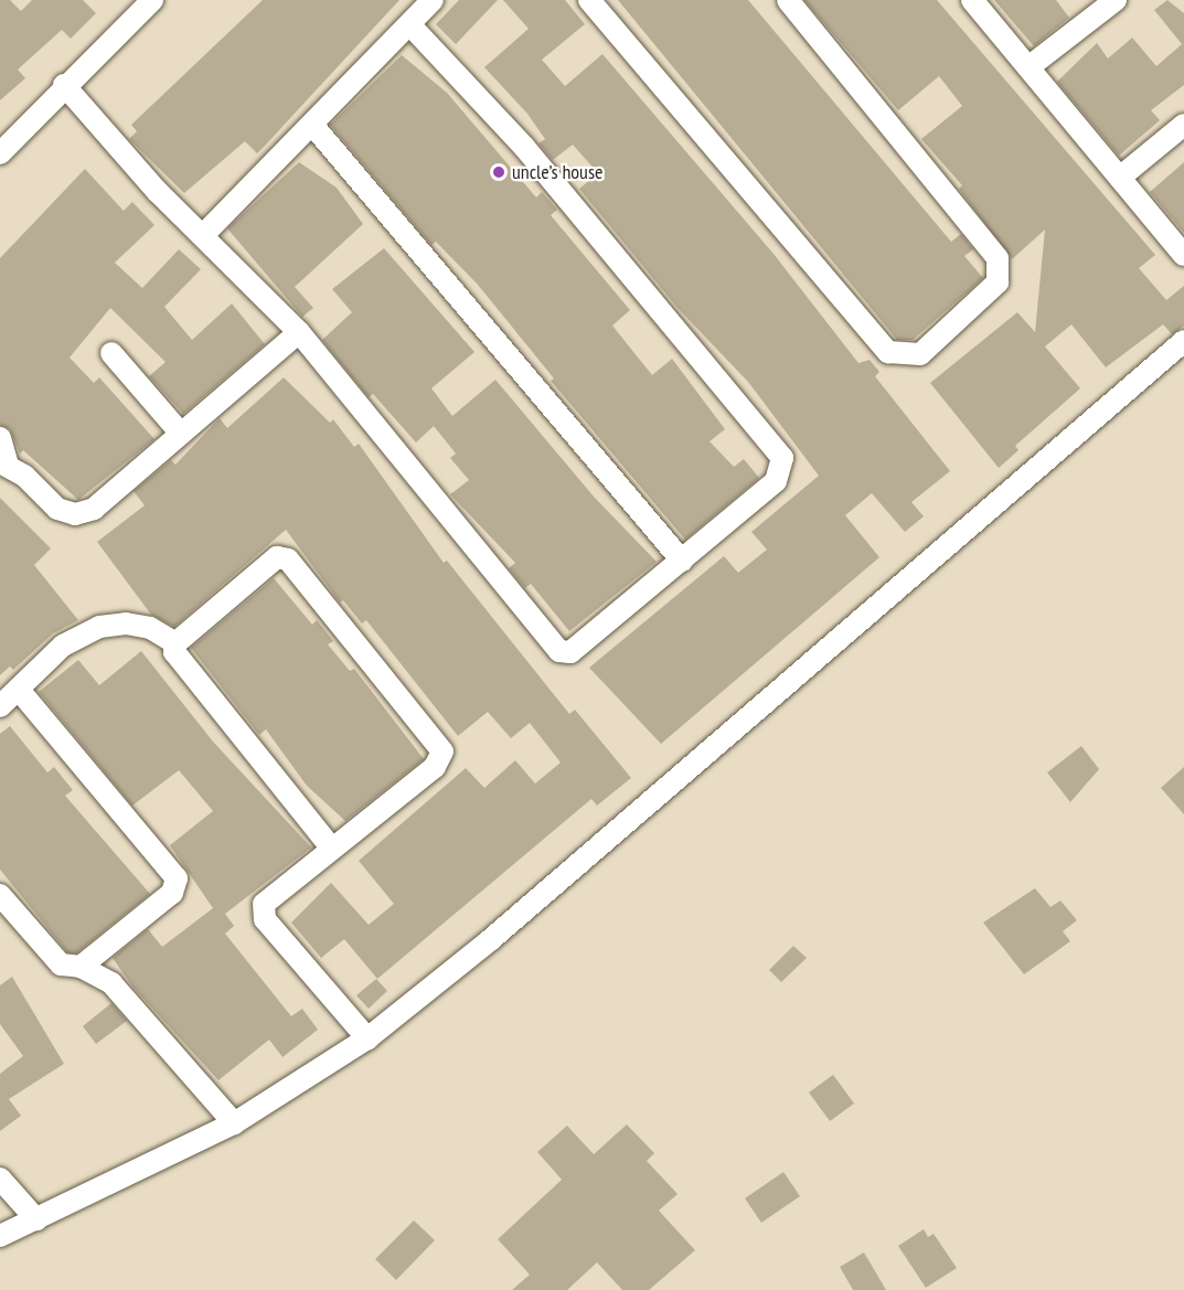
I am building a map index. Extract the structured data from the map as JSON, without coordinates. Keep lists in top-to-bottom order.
{
  "places": ["uncle’s house"]
}
